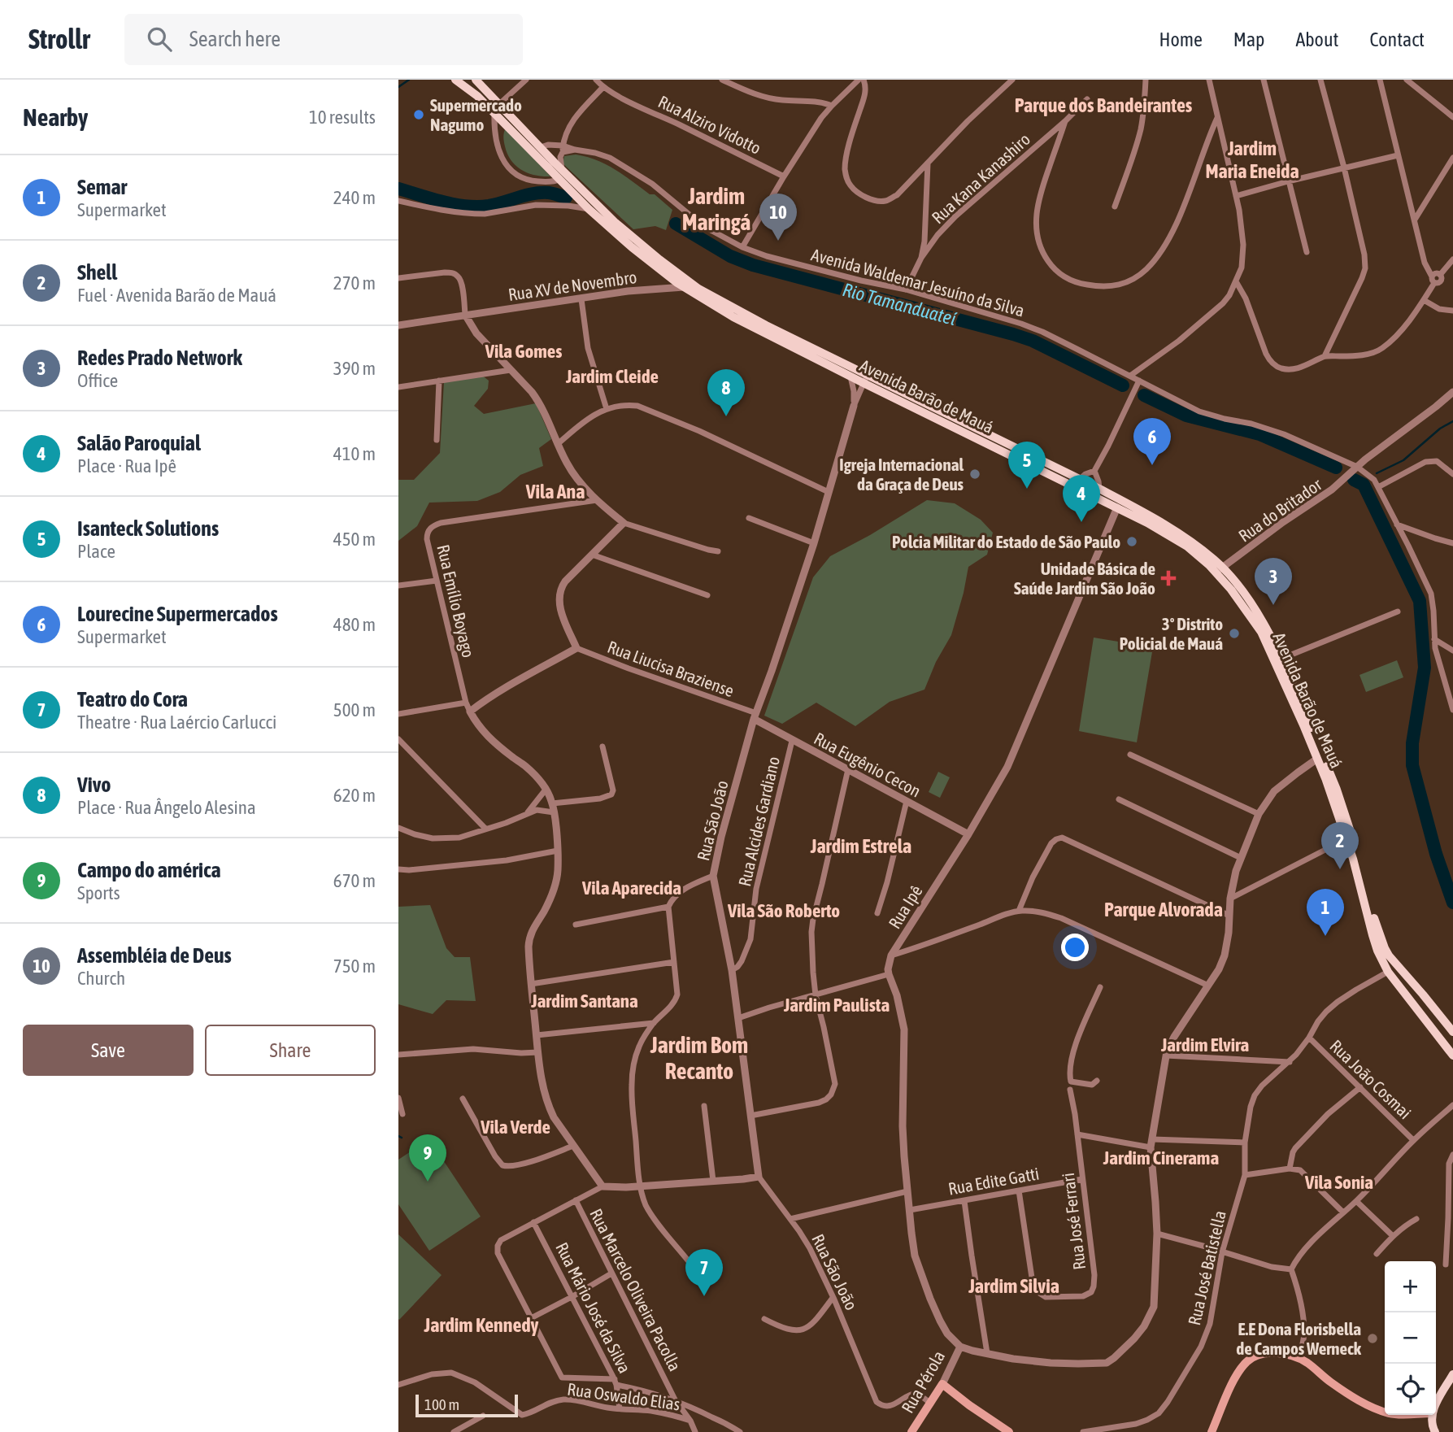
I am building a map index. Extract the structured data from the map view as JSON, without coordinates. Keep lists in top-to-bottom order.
{
  "streets": {
    "main road": ["Avenida Barão de Mauá", "Rua Pérola"],
    "street": [
      "Rua Alziro Vidotto",
      "Rua Kana Kanashiro",
      "Avenida Waldemar Jesuíno da Silva",
      "Rua XV de Novembro",
      "Rua do Britador",
      "Rua Emílio Boyago",
      "Rua Liucisa Braziense",
      "Rua Eugênio Cecon",
      "Rua São João",
      "Rua Alcides Gardiano",
      "Rua Ipê",
      "Rua João Cosmai",
      "Rua Edite Gatti",
      "Rua José Ferrari",
      "Rua José Batistella",
      "Rua Marcelo Oliveira Pacolla",
      "Rua Mário José da Silva",
      "Rua Oswaldo Elias"
    ]
  },
  "crossings": [
    ["Avenida Waldemar Jesuíno da Silva", "Rua do Britador"],
    ["Rua XV de Novembro", "Avenida Barão de Mauá"],
    ["Avenida Barão de Mauá", "Rua do Britador"],
    ["Avenida Barão de Mauá", "Rua São João"],
    ["Avenida Barão de Mauá", "Rua Ipê"],
    ["Avenida Barão de Mauá", "Rua José Batistella"],
    ["Rua Liucisa Braziense", "Rua Eugênio Cecon"],
    ["Rua Liucisa Braziense", "Rua São João"],
    ["Rua Eugênio Cecon", "Rua São João"],
    ["Rua Eugênio Cecon", "Rua Alcides Gardiano"],
    ["Rua Eugênio Cecon", "Rua Ipê"],
    ["Rua São João", "Rua Alcides Gardiano"],
    ["Rua São João", "Rua Pérola"],
    ["Rua Ipê", "Rua Edite Gatti"],
    ["Rua Ipê", "Rua Pérola"],
    ["Rua João Cosmai", "Rua José Batistella"],
    ["Rua Edite Gatti", "Rua José Ferrari"],
    ["Rua Marcelo Oliveira Pacolla", "Rua Oswaldo Elias"],
    ["Rua Mário José da Silva", "Rua Oswaldo Elias"]
  ],
  "districts": [
    "Parque dos Bandeirantes",
    "Jardim Maria Eneida",
    "Jardim Maringá",
    "Vila Gomes",
    "Jardim Cleide",
    "Vila Ana",
    "Jardim Estrela",
    "Vila Aparecida",
    "Parque Alvorada",
    "Vila São Roberto",
    "Jardim Santana",
    "Jardim Paulista",
    "Jardim Bom Recanto",
    "Jardim Elvira",
    "Vila Verde",
    "Jardim Cinerama",
    "Vila Sonia",
    "Jardim Silvia",
    "Jardim Kennedy"
  ],
  "water": ["Rio Tamanduateí"],
  "places": {
    "other": [
      "Supermercado Nagumo",
      "Igreja Internacional da Graça de Deus",
      "Polcia Militar do Estado de São Paulo",
      "3º Distrito Policial de Mauá",
      "E.E Dona Florisbella de Campos Werneck"
    ],
    "health": ["Unidade Básica de Saúde Jardim São João"]
  },
  "scale_bar": "100 m",
  "page": {
    "header": "Strollr",
    "search": "Search here",
    "nav": [
      "Home",
      "Map",
      "About",
      "Contact"
    ],
    "heading": ["Nearby", "10 results"],
    "list": [
      {
        "mark": "1",
        "name": "Semar",
        "note": "Supermarket",
        "value": "240 m"
      },
      {
        "mark": "2",
        "name": "Shell",
        "note": "Fuel · Avenida Barão de Mauá",
        "value": "270 m"
      },
      {
        "mark": "3",
        "name": "Redes Prado Network",
        "note": "Office",
        "value": "390 m"
      },
      {
        "mark": "4",
        "name": "Salão Paroquial",
        "note": "Place · Rua Ipê",
        "value": "410 m"
      },
      {
        "mark": "5",
        "name": "Isanteck Solutions",
        "note": "Place",
        "value": "450 m"
      },
      {
        "mark": "6",
        "name": "Lourecine Supermercados",
        "note": "Supermarket",
        "value": "480 m"
      },
      {
        "mark": "7",
        "name": "Teatro do Cora",
        "note": "Theatre · Rua Laércio Carlucci",
        "value": "500 m"
      },
      {
        "mark": "8",
        "name": "Vivo",
        "note": "Place · Rua Ângelo Alesina",
        "value": "620 m"
      },
      {
        "mark": "9",
        "name": "Campo do américa",
        "note": "Sports",
        "value": "670 m"
      },
      {
        "mark": "10",
        "name": "Assembléia de Deus",
        "note": "Church",
        "value": "750 m"
      }
    ],
    "pins": [
      "10",
      "8",
      "6",
      "5",
      "4",
      "3",
      "2",
      "1",
      "9",
      "7"
    ],
    "buttons": ["Save", "Share"],
    "map_buttons": ["+", "−"],
    "scale": "100 m"
  }
}
